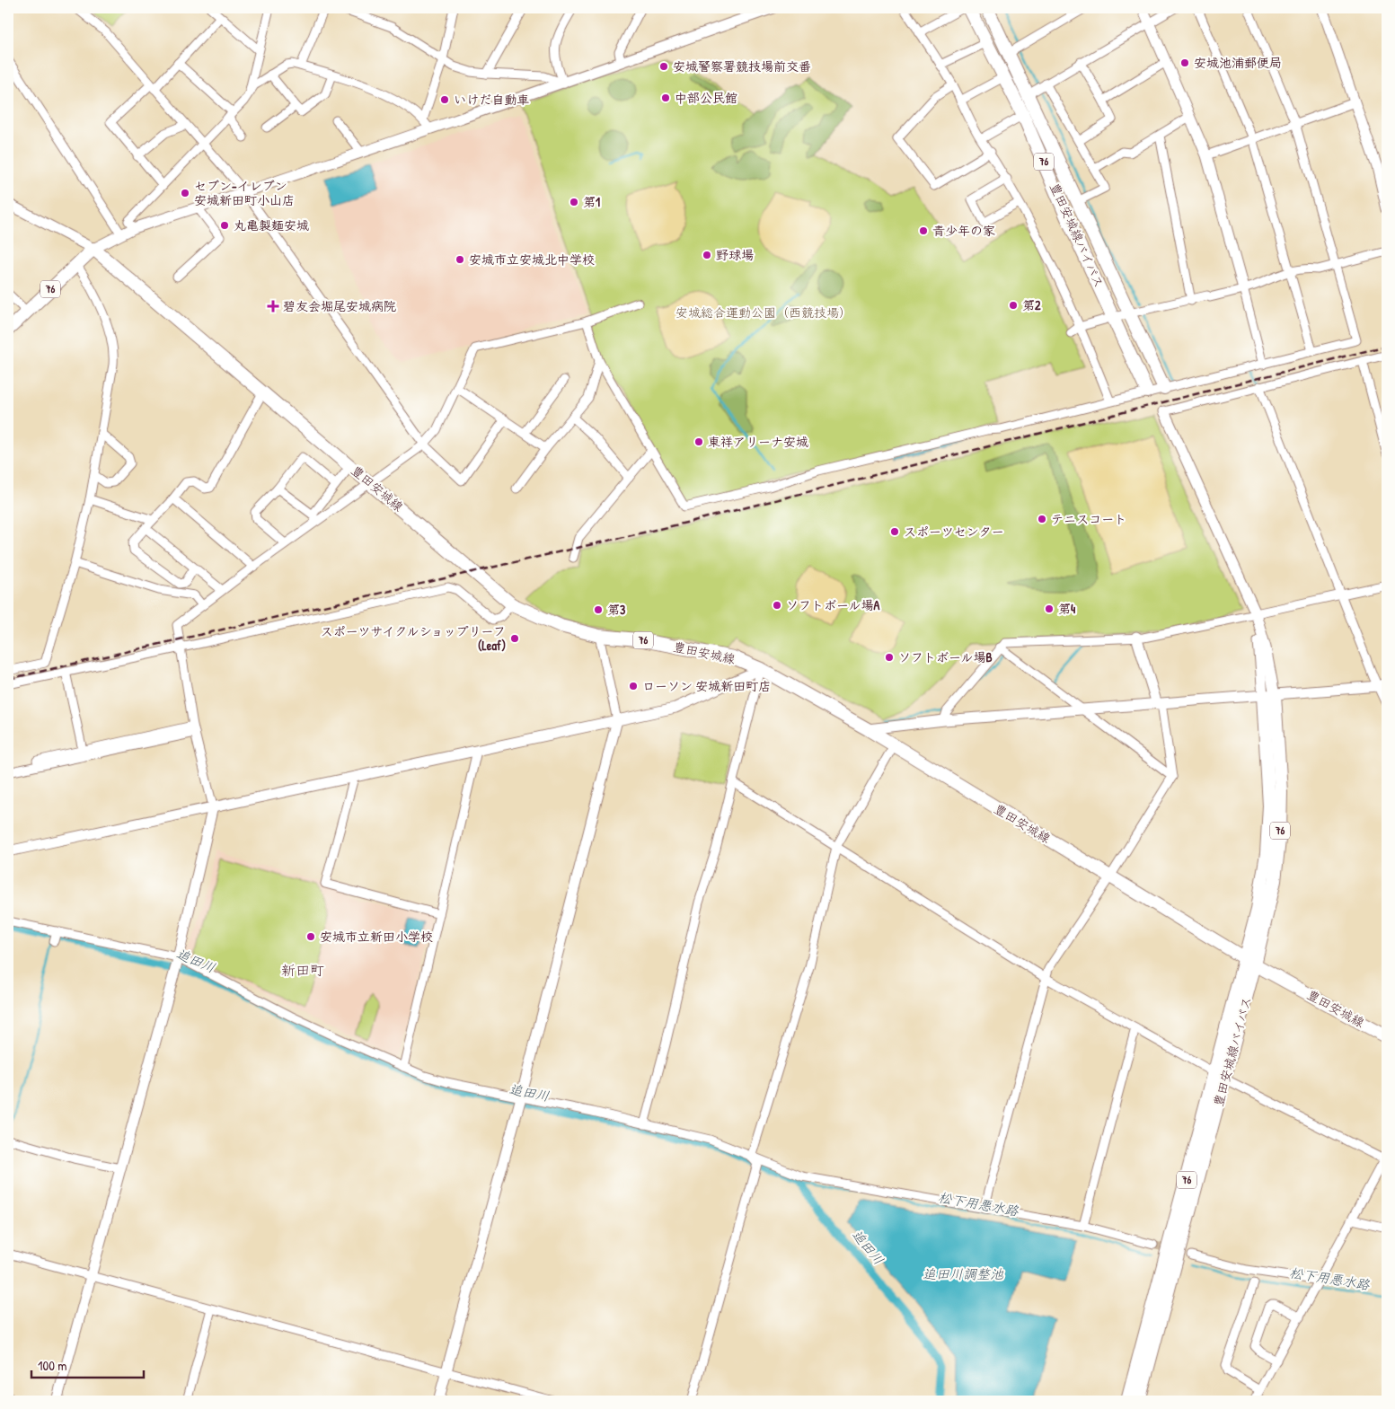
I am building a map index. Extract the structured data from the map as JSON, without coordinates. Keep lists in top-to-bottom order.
{
  "streets": {
    "main road": ["76", "豊田安城線バイパス", "豊田安城線"]
  },
  "crossings": [
    ["76", "豊田安城線"],
    ["豊田安城線バイパス", "豊田安城線"]
  ],
  "districts": ["新田町"],
  "water": ["追田川", "松下用悪水路", "追田川調整池"],
  "parks": ["安城総合運動公園（西競技場）"],
  "places": {
    "other": [
      "安城池浦郵便局",
      "安城警察署競技場前交番",
      "中部公民館",
      "いけだ自動車",
      "セブン-イレブン 安城新田町小山店",
      "第1",
      "丸亀製麺安城",
      "青少年の家",
      "野球場",
      "安城市立安城北中学校",
      "第2",
      "東祥アリーナ安城",
      "テニスコート",
      "スポーツセンター",
      "ソフトボール場A",
      "第4",
      "第3",
      "スポーツサイクルショップリーフ (Leaf)",
      "ソフトボール場B",
      "ローソン 安城新田町店",
      "安城市立新田小学校"
    ],
    "health": ["碧友会堀尾安城病院"]
  },
  "scale_bar": "100 m"
}
